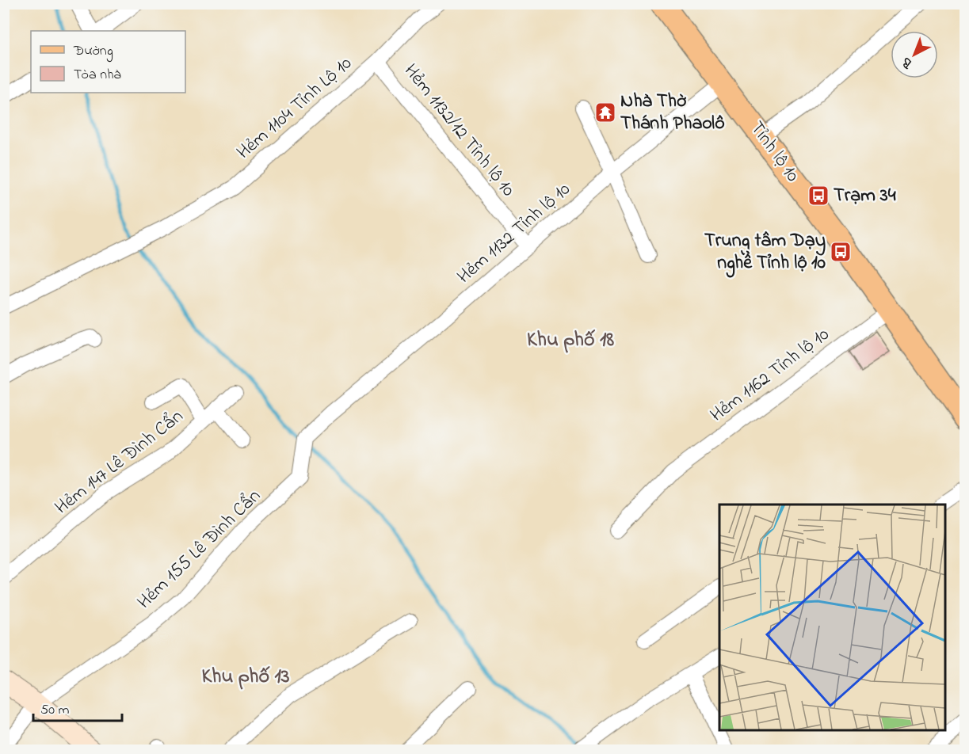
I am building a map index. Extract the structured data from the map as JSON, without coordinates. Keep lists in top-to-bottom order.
{
  "streets": {
    "main road": ["Tỉnh lộ 10"],
    "street": [
      "Hẻm 1104 Tỉnh Lộ 10",
      "Hẻm 1132/12 Tỉnh lộ 10",
      "Hẻm 1132 Tỉnh lộ 10",
      "Hẻm 1162 Tỉnh lộ 10",
      "Hẻm 147 Lê Đình Cẩn",
      "Hẻm 155 Lê Đình Cẩn"
    ]
  },
  "crossings": [
    ["Hẻm 1104 Tỉnh Lộ 10", "Hẻm 1132/12 Tỉnh lộ 10"],
    ["Hẻm 1132/12 Tỉnh lộ 10", "Hẻm 1132 Tỉnh lộ 10"],
    ["Tỉnh lộ 10", "Hẻm 1132 Tỉnh lộ 10"],
    ["Tỉnh lộ 10", "Hẻm 1162 Tỉnh lộ 10"],
    ["Hẻm 1132 Tỉnh lộ 10", "Hẻm 155 Lê Đình Cẩn"]
  ],
  "districts": ["Khu phố 18", "Khu phố 13"],
  "places": {
    "temple": ["Nhà Thờ Thánh Phaolô"],
    "bus stop": ["Trạm 34", "Trung tâm Dạy nghề Tỉnh lộ 10"]
  },
  "legend": ["Đường", "Tòa nhà"],
  "scale_bar": "50 m",
  "north": "bottom left"
}
